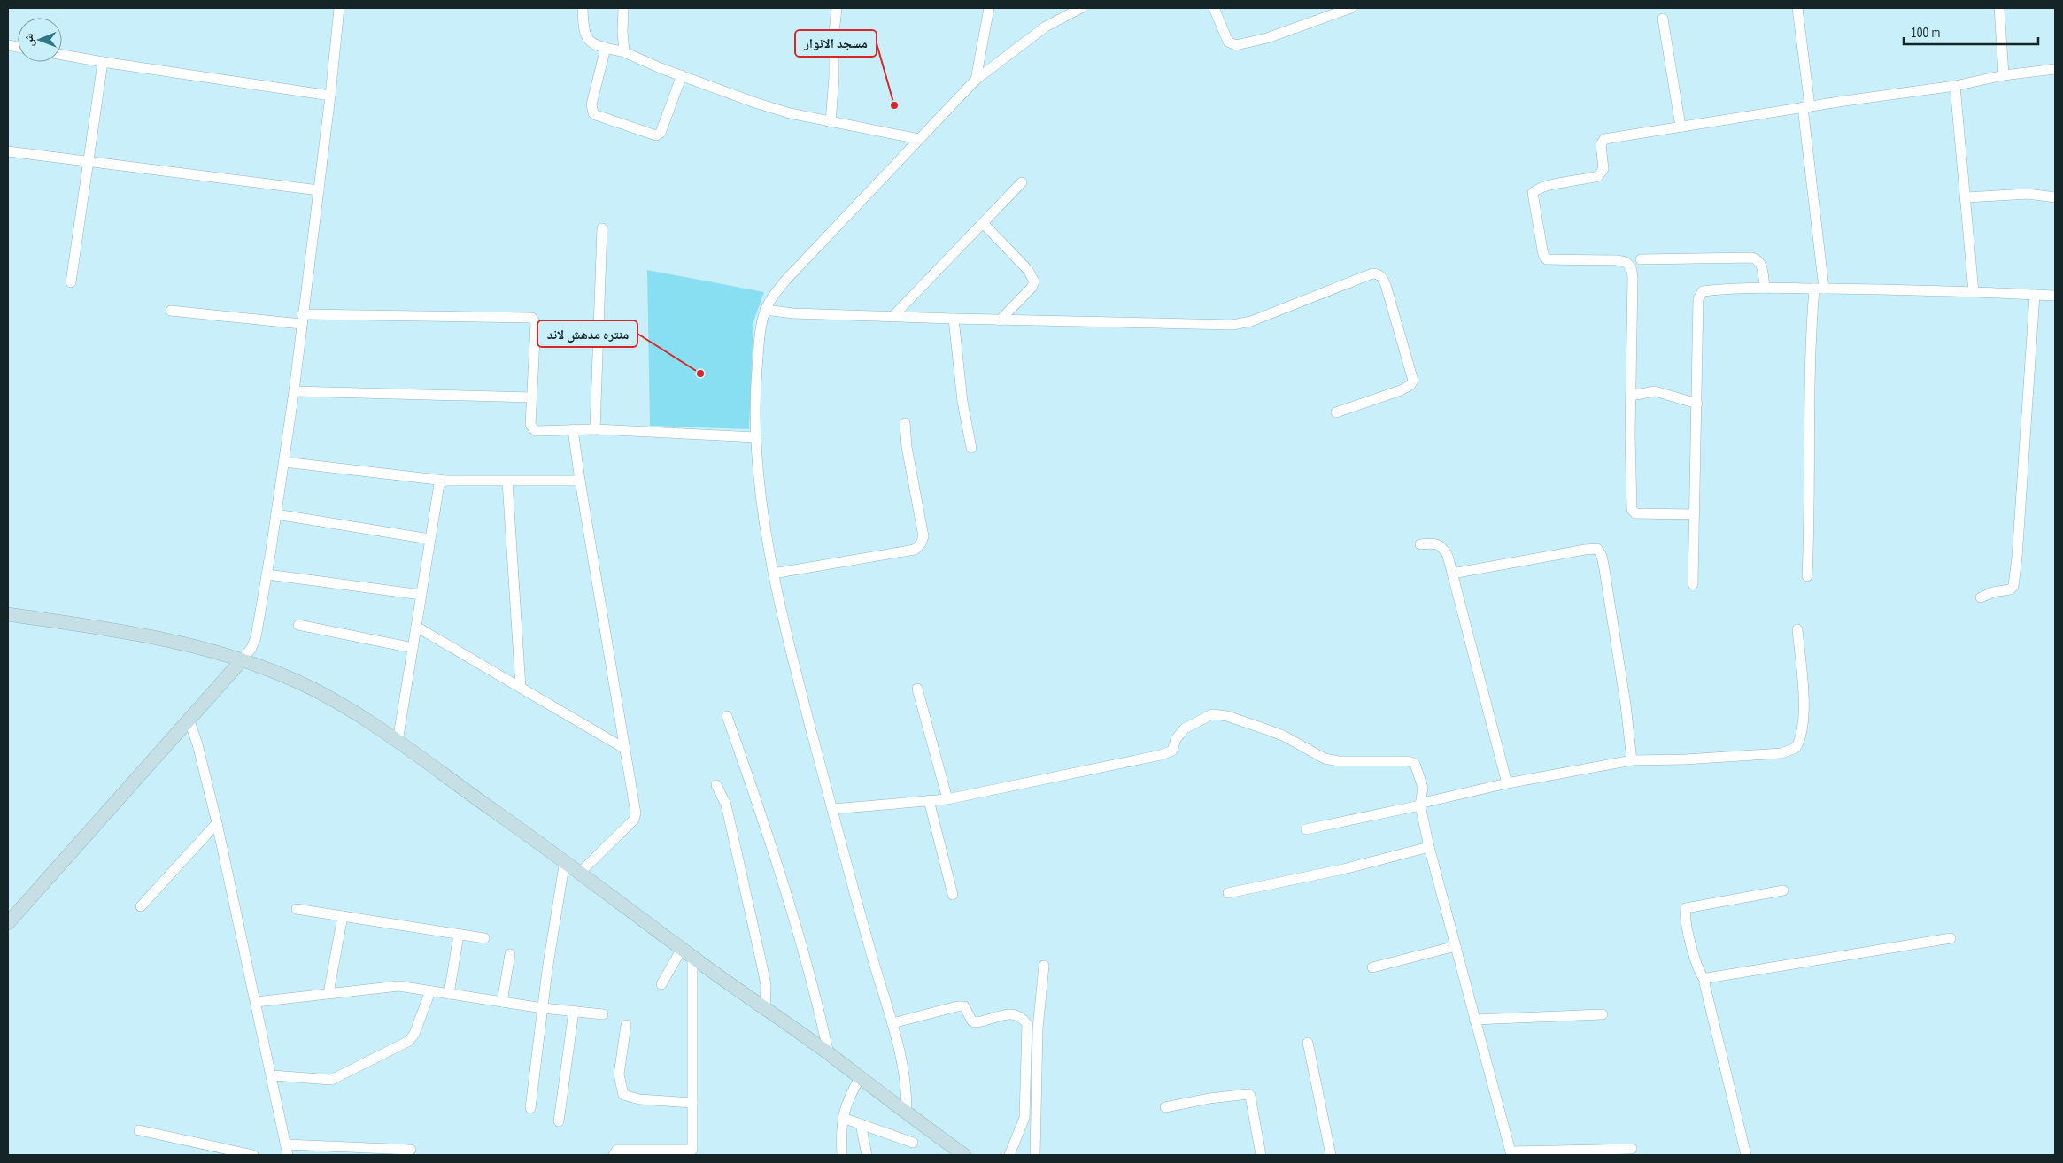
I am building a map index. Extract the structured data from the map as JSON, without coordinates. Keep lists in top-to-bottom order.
{
  "places": ["مسجد الانوار", "منتره مدهش لاند"],
  "scale_bar": "100 m",
  "north": "left"
}
